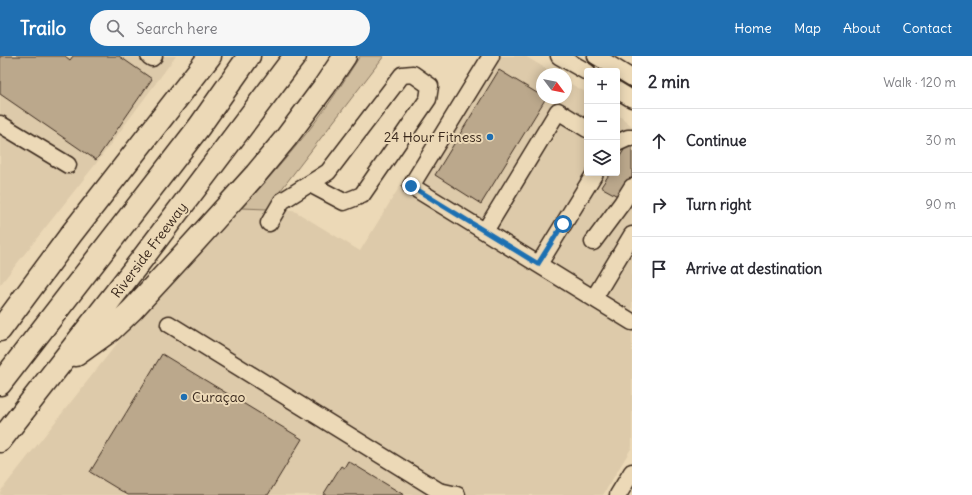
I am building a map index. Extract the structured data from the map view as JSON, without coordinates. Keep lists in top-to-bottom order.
{
  "streets": {
    "highway": ["Riverside Freeway"]
  },
  "places": ["24 Hour Fitness", "Curaçao"],
  "north": "bottom right",
  "page": {
    "header": "Trailo",
    "search": "Search here",
    "nav": [
      "Home",
      "Map",
      "About",
      "Contact"
    ],
    "heading": ["2 min", "Walk · 120 m"],
    "map_buttons": ["+", "−"],
    "list": [
      ["Continue", "30 m"],
      ["Turn right", "90 m"],
      "Arrive at destination"
    ]
  }
}
